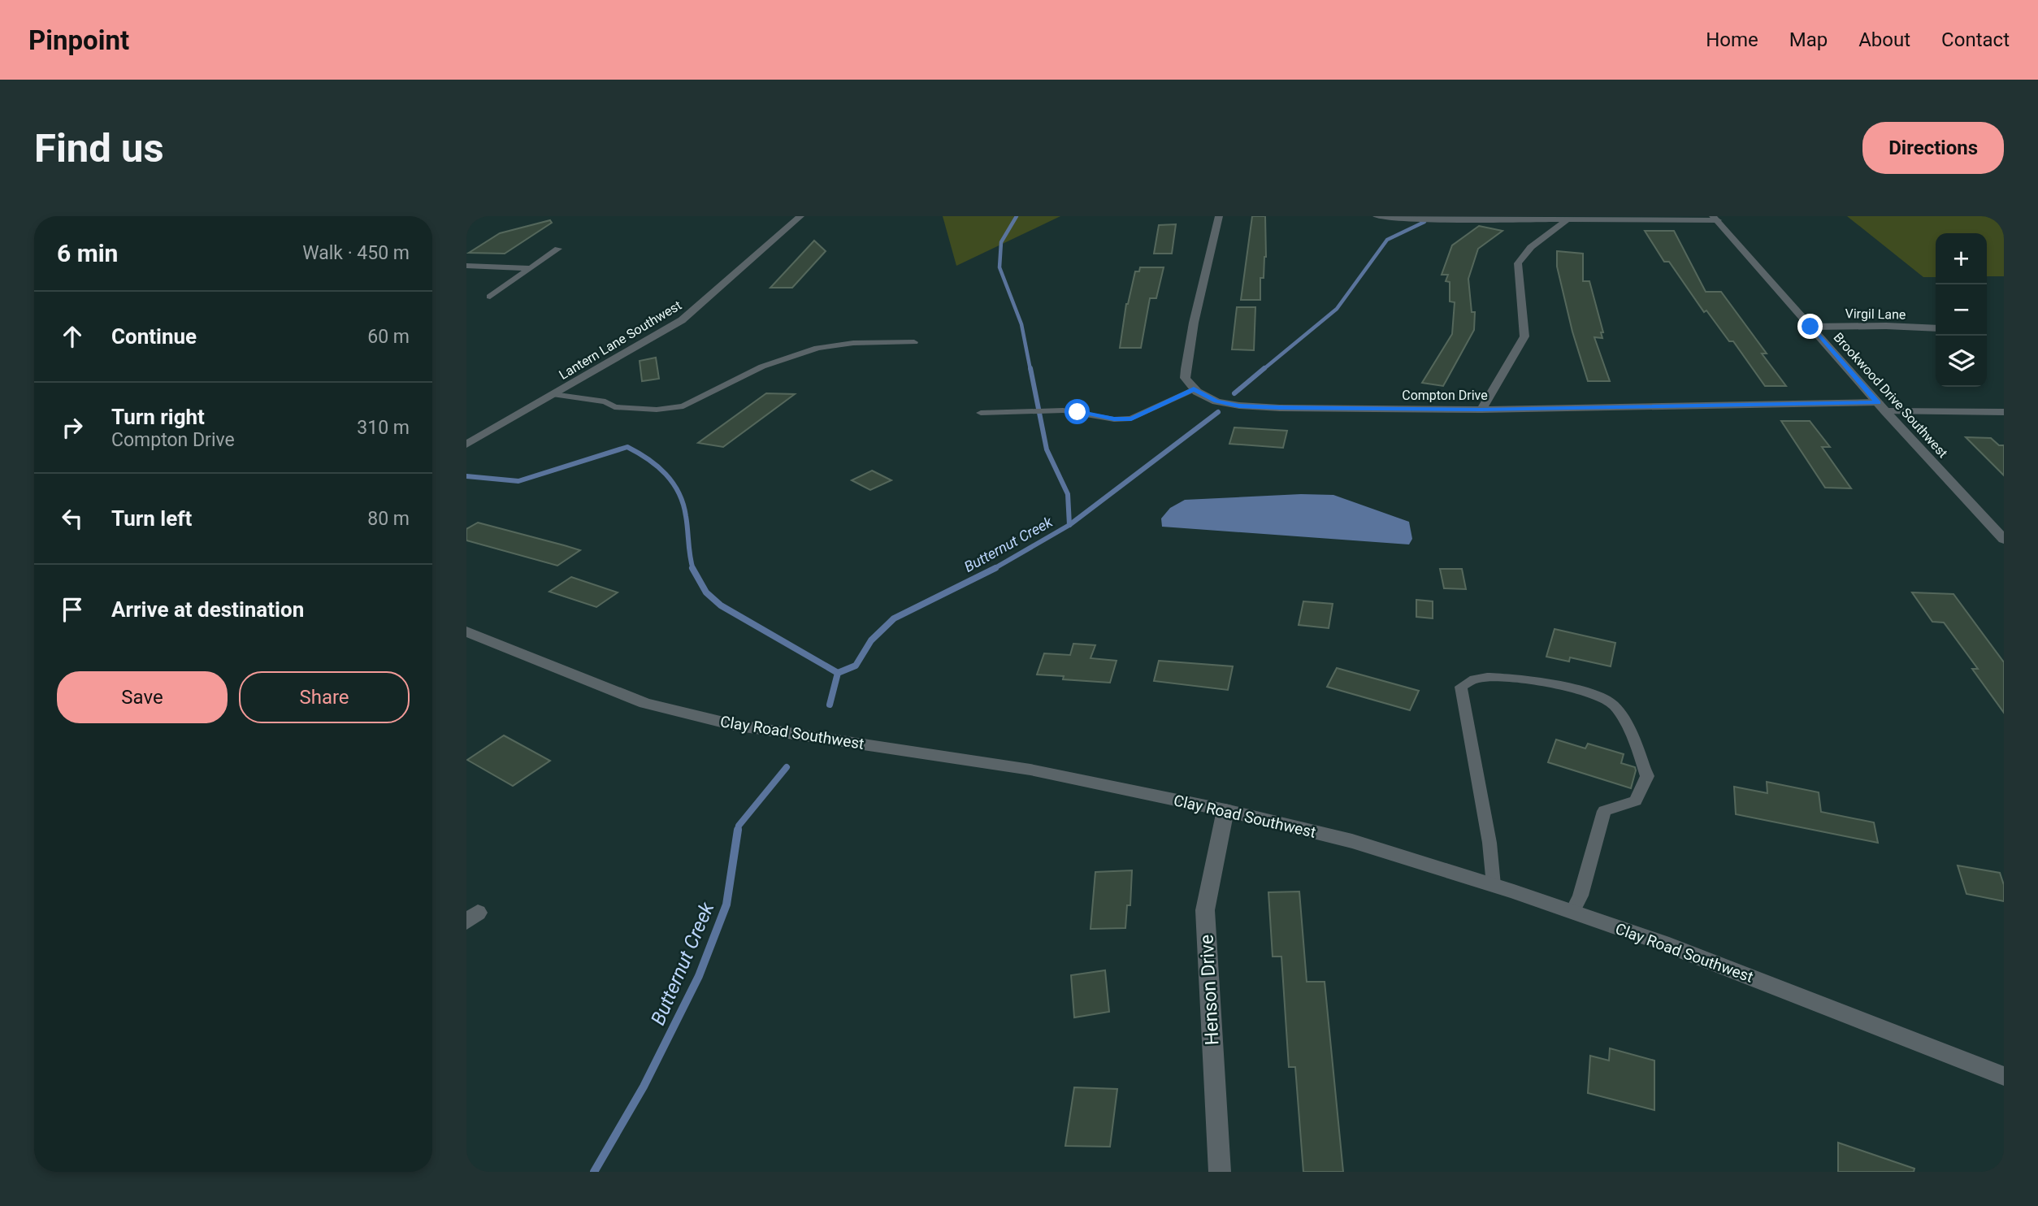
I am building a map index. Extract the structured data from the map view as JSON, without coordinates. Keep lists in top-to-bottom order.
{
  "streets": {
    "street": [
      "Virgil Lane",
      "Lantern Lane Southwest",
      "Compton Drive",
      "Brookwood Drive Southwest",
      "Clay Road Southwest",
      "Henson Drive"
    ]
  },
  "crossings": [
    ["Virgil Lane", "Brookwood Drive Southwest"],
    ["Compton Drive", "Brookwood Drive Southwest"],
    ["Clay Road Southwest", "Henson Drive"]
  ],
  "water": ["Butternut Creek"],
  "page": {
    "header": "Pinpoint",
    "nav": [
      "Home",
      "Map",
      "About",
      "Contact"
    ],
    "buttons": [
      "Directions",
      ["Save", "Share"]
    ],
    "title": "Find us",
    "heading": ["6 min", "Walk · 450 m"],
    "map_buttons": ["+", "−"],
    "list": [
      ["Continue", "60 m"],
      ["Turn right", "Compton Drive", "310 m"],
      ["Turn left", "80 m"],
      "Arrive at destination"
    ]
  }
}
